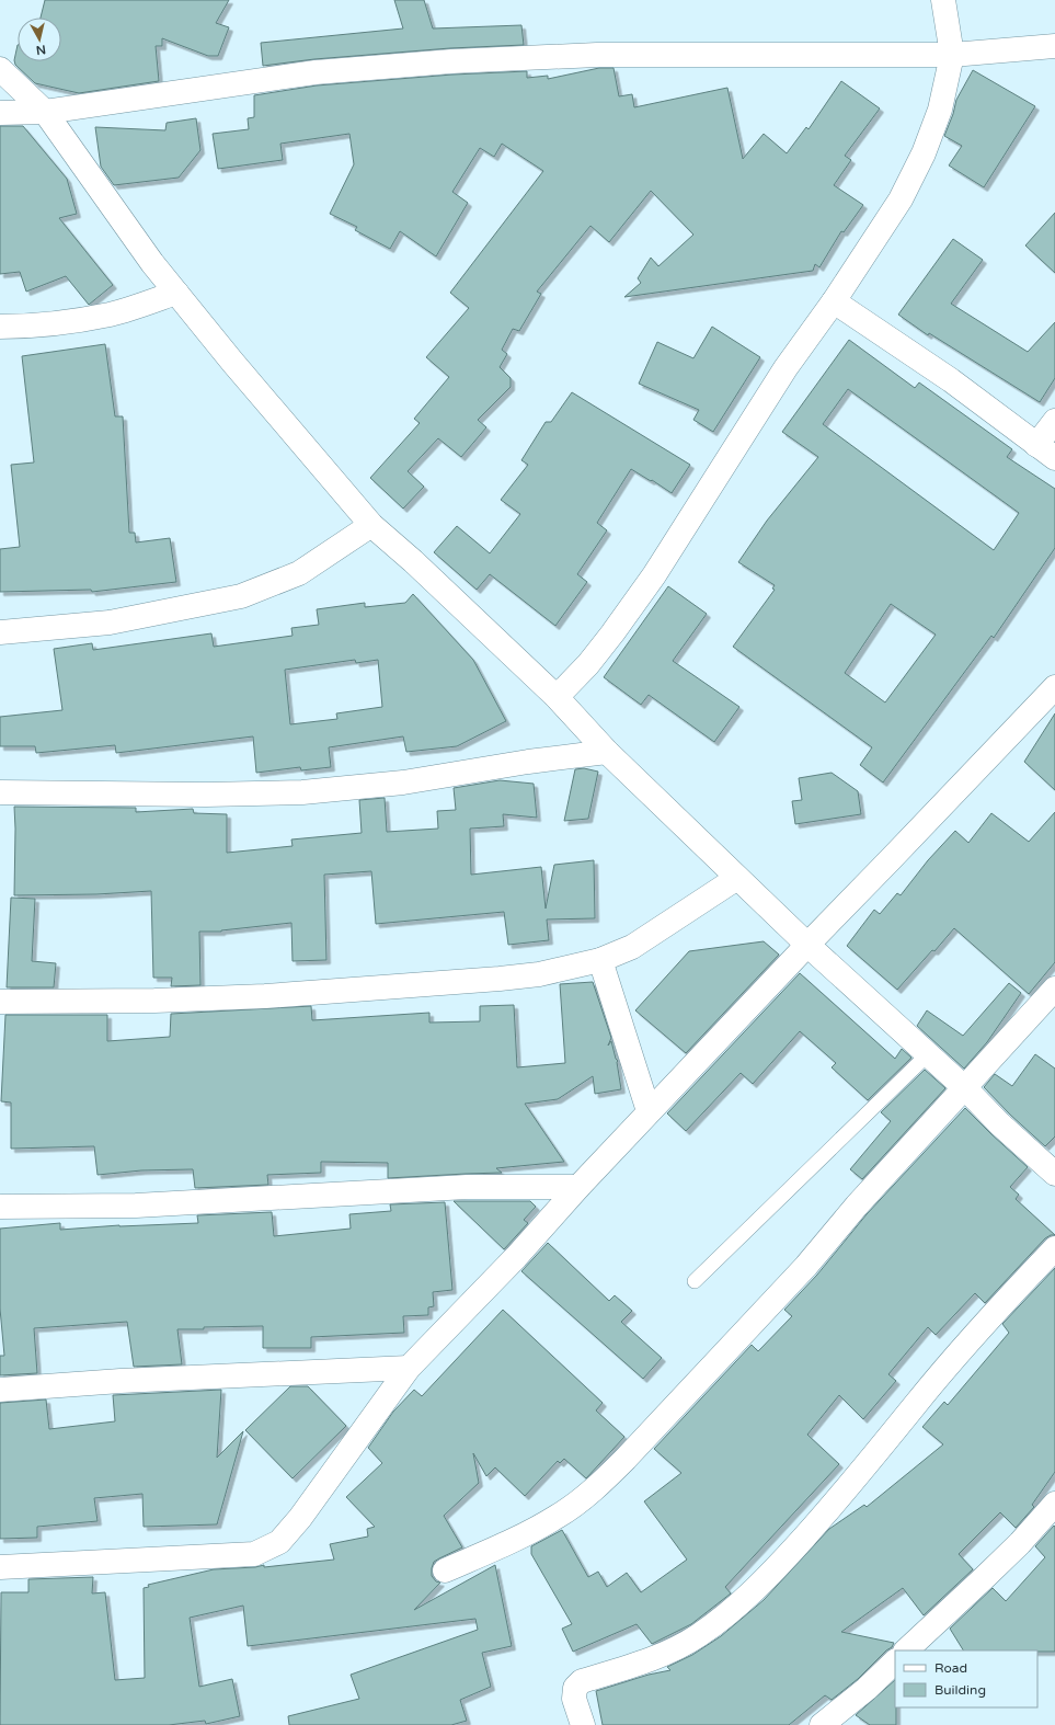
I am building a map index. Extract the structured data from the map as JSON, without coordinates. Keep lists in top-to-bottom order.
{
  "legend": ["Road", "Building"],
  "north": "bottom"
}
